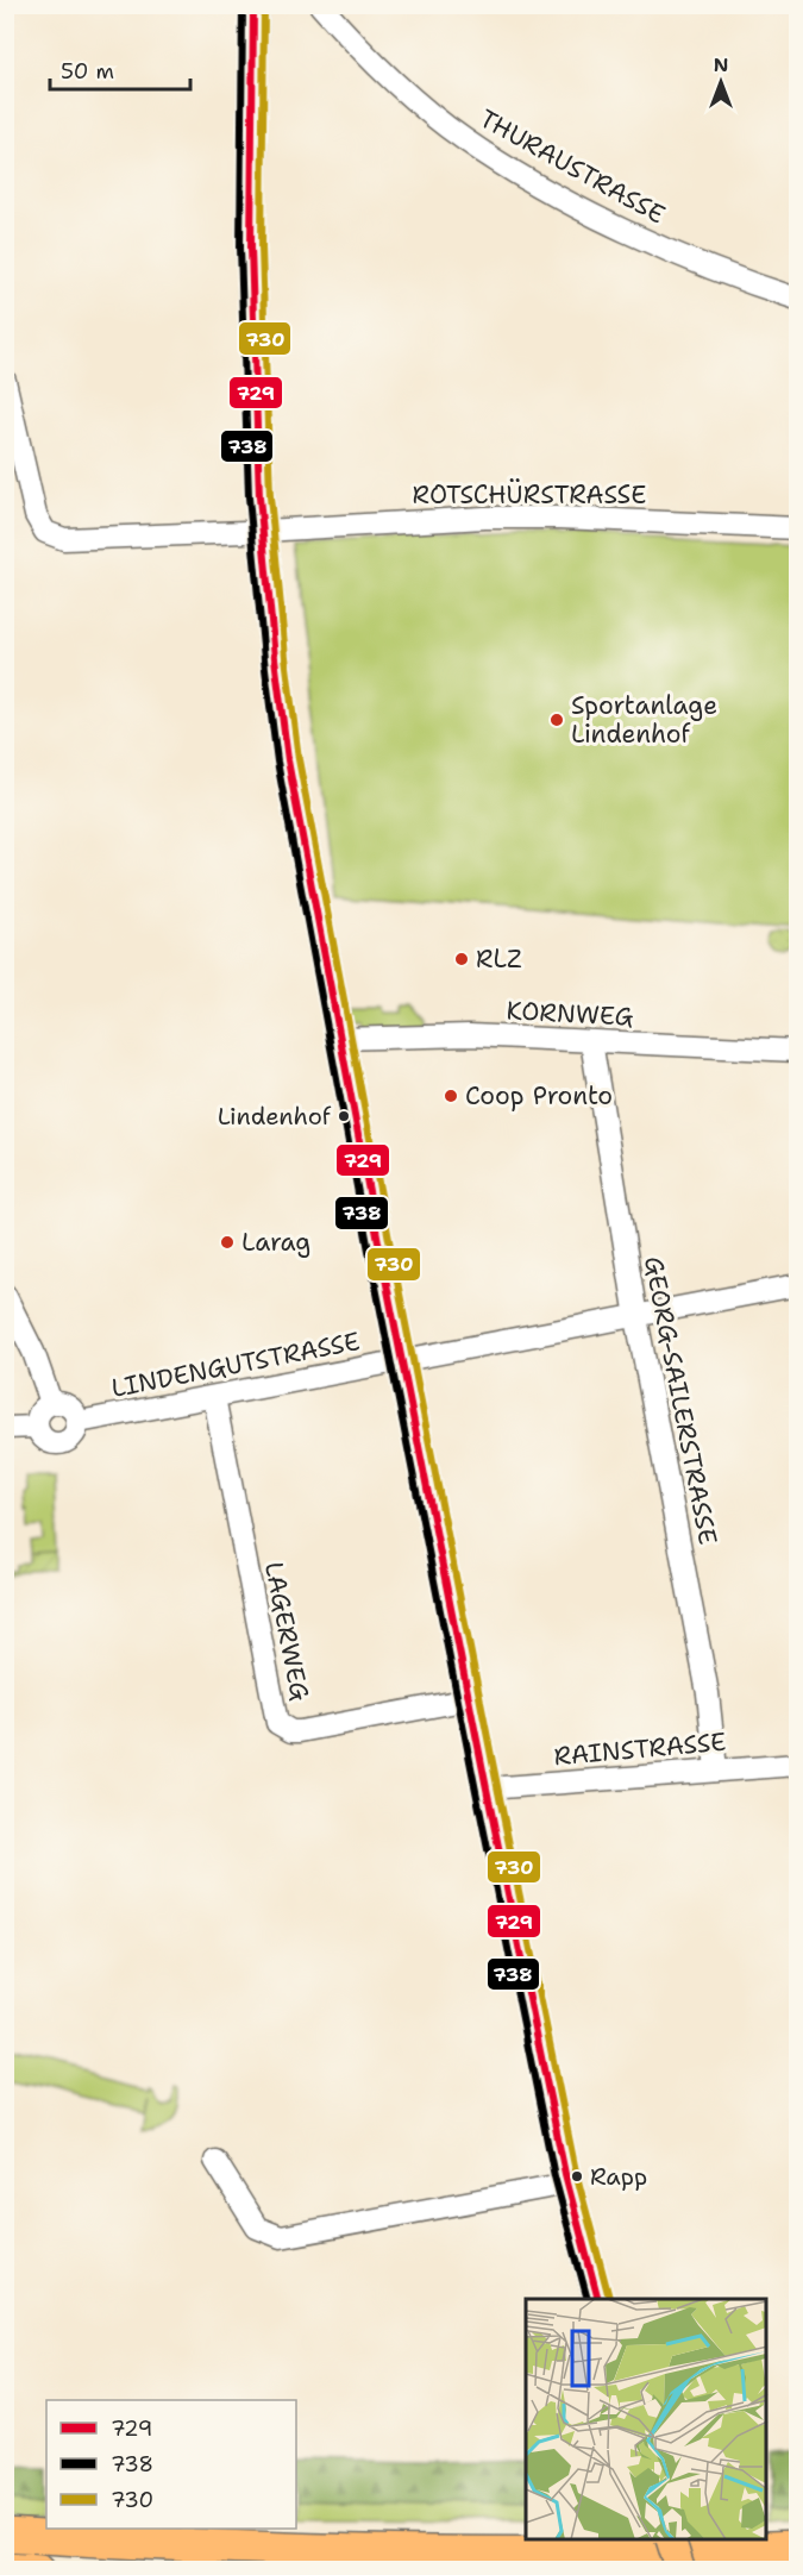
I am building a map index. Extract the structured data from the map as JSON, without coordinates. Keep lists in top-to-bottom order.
{
  "streets": {
    "street": [
      "THURAUSTRASSE",
      "ROTSCHÜRSTRASSE",
      "KORNWEG",
      "LINDENGUTSTRASSE",
      "GEORG-SAILERSTRASSE",
      "LAGERWEG",
      "RAINSTRASSE"
    ]
  },
  "crossings": [
    ["KORNWEG", "GEORG-SAILERSTRASSE"],
    ["LINDENGUTSTRASSE", "GEORG-SAILERSTRASSE"],
    ["LINDENGUTSTRASSE", "LAGERWEG"],
    ["GEORG-SAILERSTRASSE", "RAINSTRASSE"]
  ],
  "places": [
    "Sportanlage Lindenhof",
    "RLZ",
    "Coop Pronto",
    "Lindenhof",
    "Larag",
    "Rapp"
  ],
  "lines": ["transit line 729", "transit line 738", "transit line 730"],
  "legend": ["729", "738", "730"],
  "scale_bar": "50 m",
  "north": "top"
}
